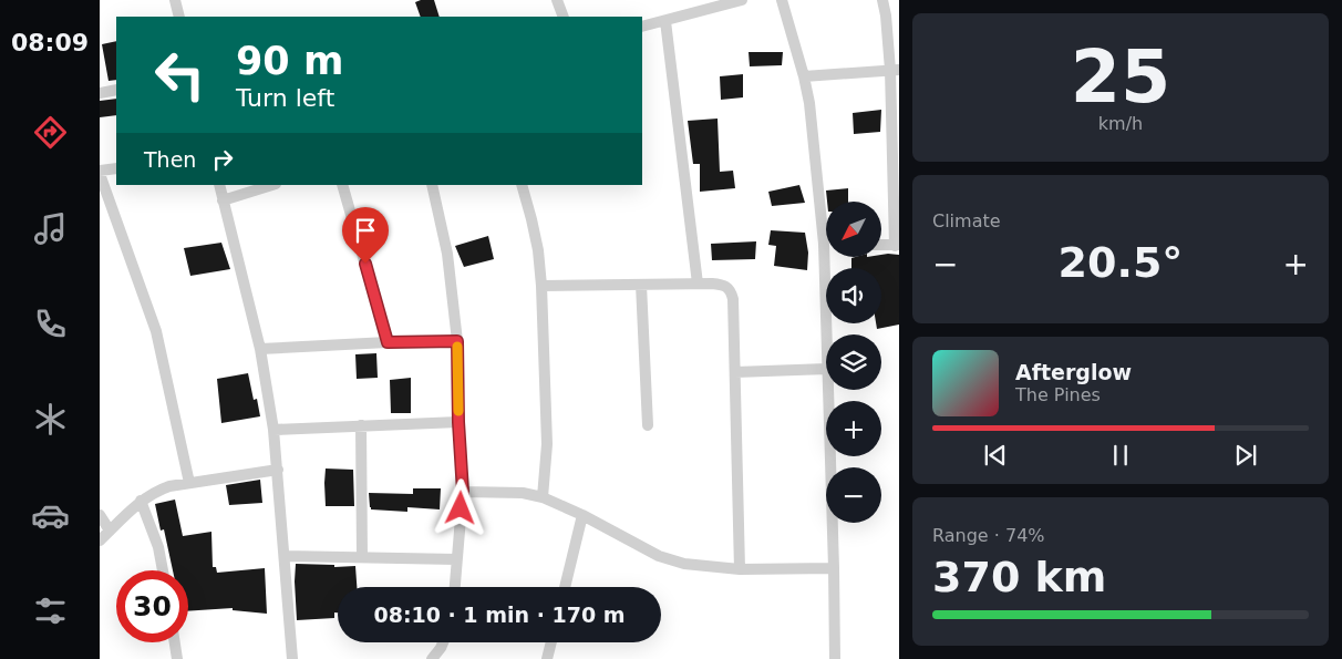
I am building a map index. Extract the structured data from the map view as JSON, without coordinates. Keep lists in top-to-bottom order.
{
  "north": "bottom left",
  "page": {
    "tabs": "08:09",
    "tile": [
      ["25", "km/h"],
      "Climate",
      ["Range · 74%", "370 km"]
    ],
    "turn": ["90 m", "Turn left"],
    "then": "Then",
    "map_buttons": ["+", "−"],
    "heat": ["−", "20.5°", "+"],
    "song": ["Afterglow", "The Pines"],
    "limit": "30",
    "trip": "08:10 · 1 min · 170 m"
  }
}
